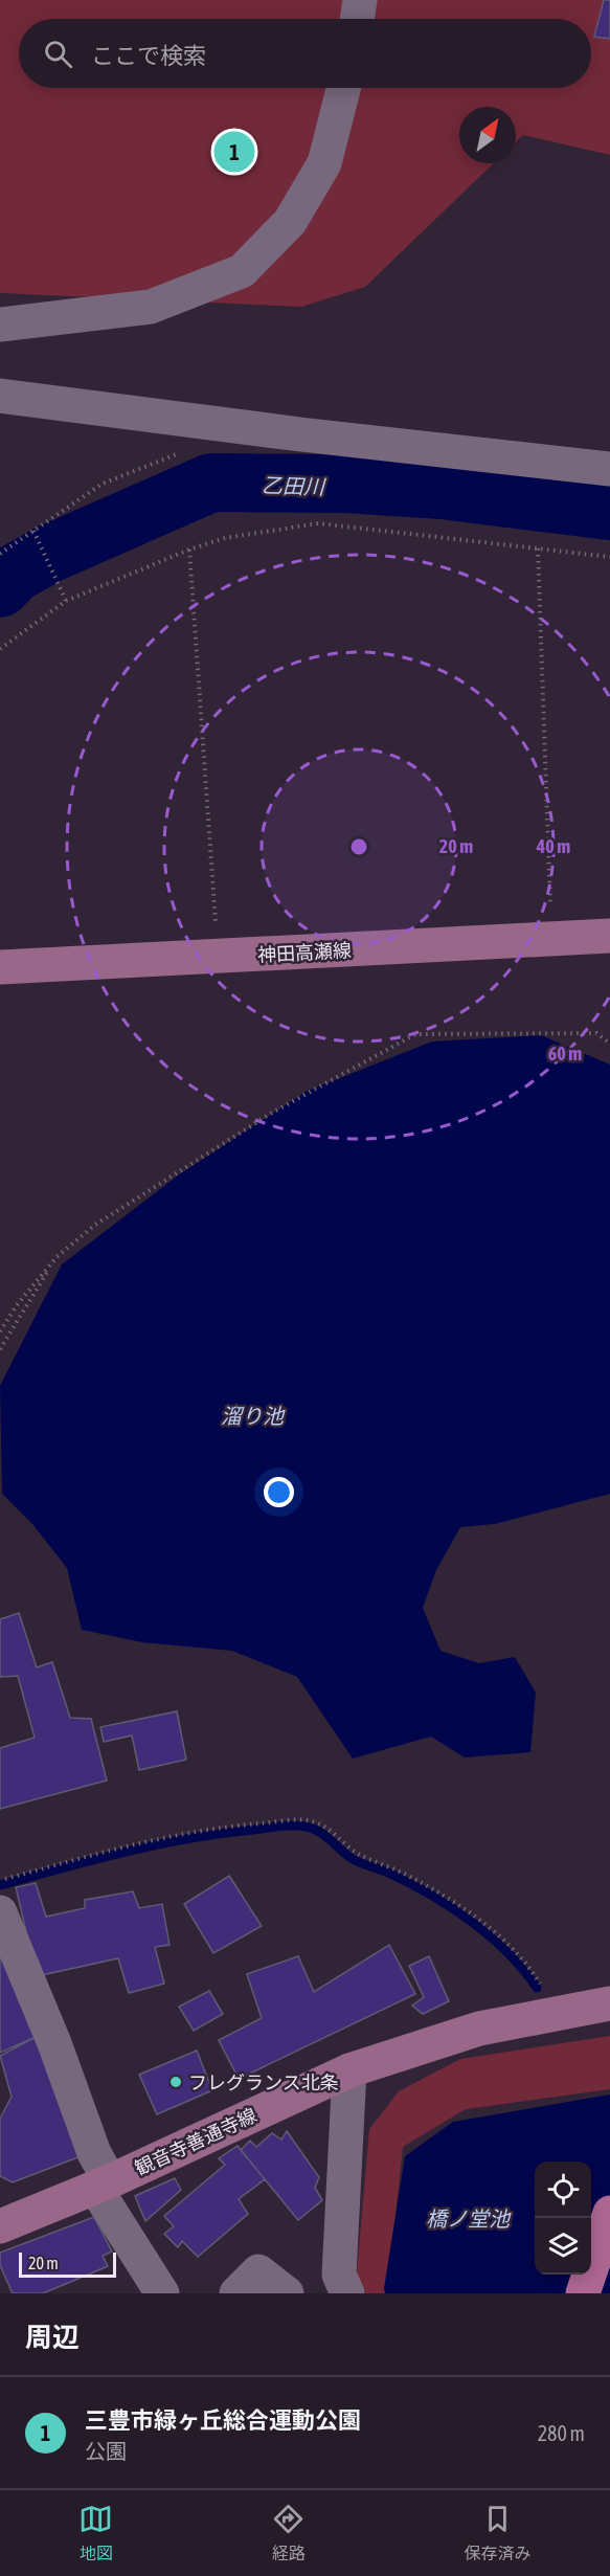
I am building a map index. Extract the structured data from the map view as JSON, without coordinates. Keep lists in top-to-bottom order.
{
  "streets": {
    "main road": ["神田高瀬線", "観音寺善通寺線"]
  },
  "water": ["乙田川", "溜り池", "橋ノ堂池"],
  "places": ["フレグランス北条"],
  "scale_bar": "20 m",
  "north": "top right",
  "page": {
    "search": "ここで検索",
    "pins": "1",
    "scale": "20 m",
    "heading": "周辺",
    "list": [
      {
        "mark": "1",
        "name": "三豊市緑ヶ丘総合運動公園",
        "note": "公園",
        "value": "280 m"
      }
    ],
    "nav": ["地図", "経路", "保存済み"]
  },
  "rings": ["20 m", "40 m", "60 m"]
}
